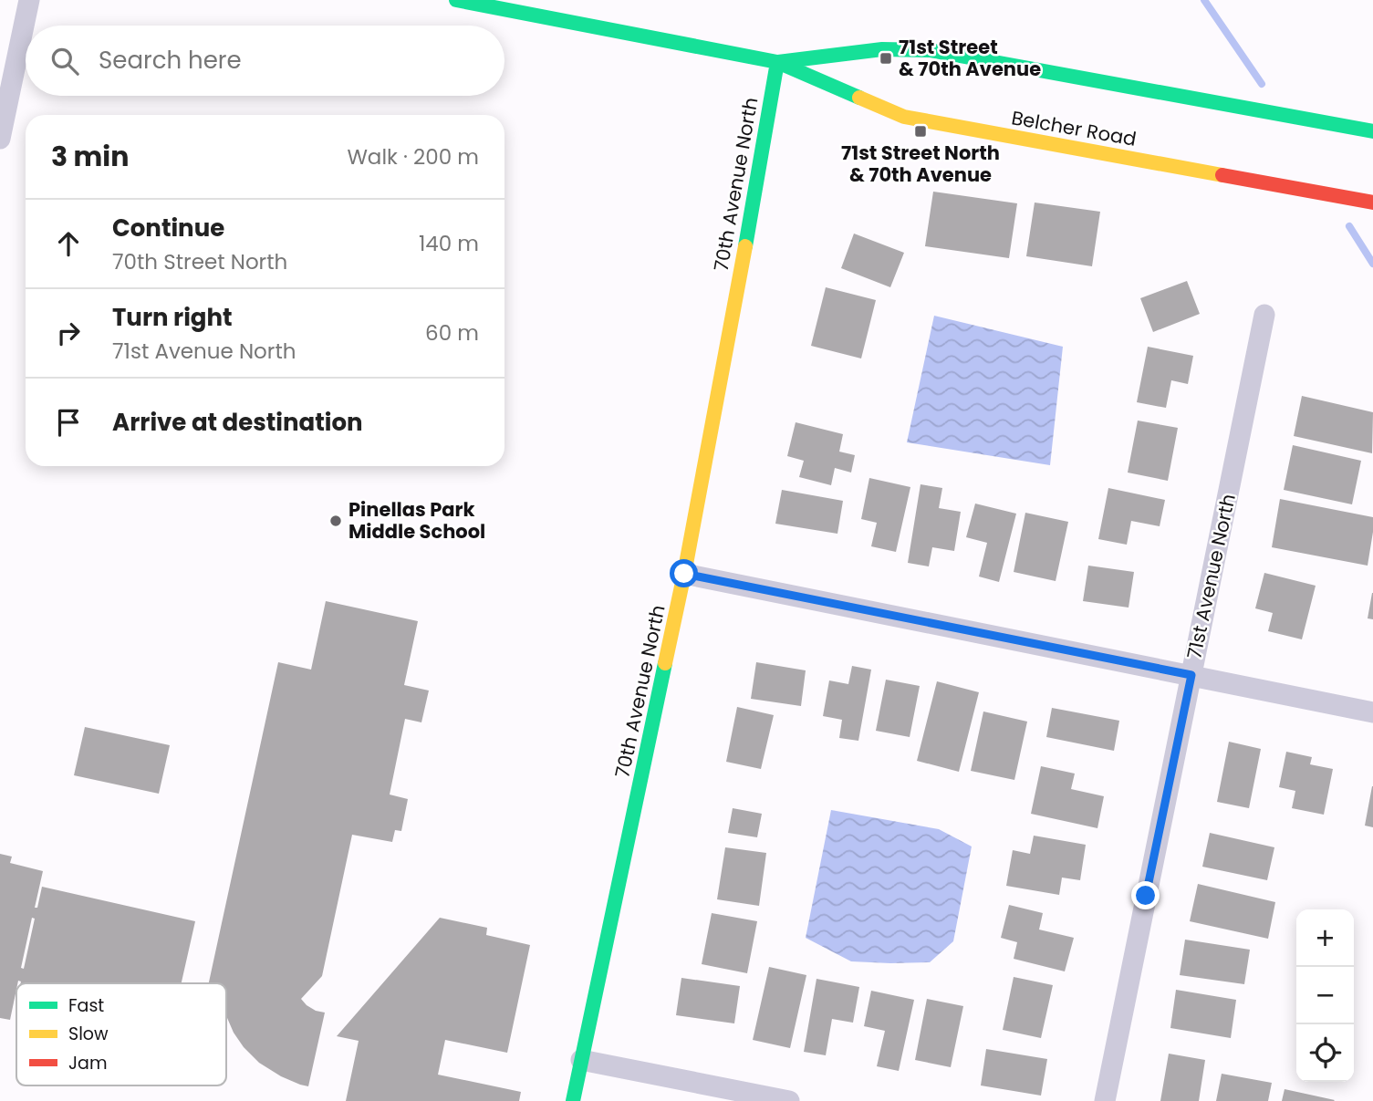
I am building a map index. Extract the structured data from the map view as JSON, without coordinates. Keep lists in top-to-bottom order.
{
  "streets": {
    "main road": ["Belcher Road", "70th Avenue North"],
    "street": ["71st Avenue North"]
  },
  "crossings": [
    ["Belcher Road", "70th Avenue North"]
  ],
  "places": {
    "transit": ["71st Street & 70th Avenue", "71st Street North & 70th Avenue"],
    "other": ["Pinellas Park Middle School"]
  },
  "legend": ["Fast", "Slow", "Jam"],
  "page": {
    "search": "Search here",
    "heading": ["3 min", "Walk · 200 m"],
    "list": [
      ["Continue", "70th Street North", "140 m"],
      ["Turn right", "71st Avenue North", "60 m"],
      "Arrive at destination"
    ],
    "map_buttons": ["+", "−"]
  }
}
